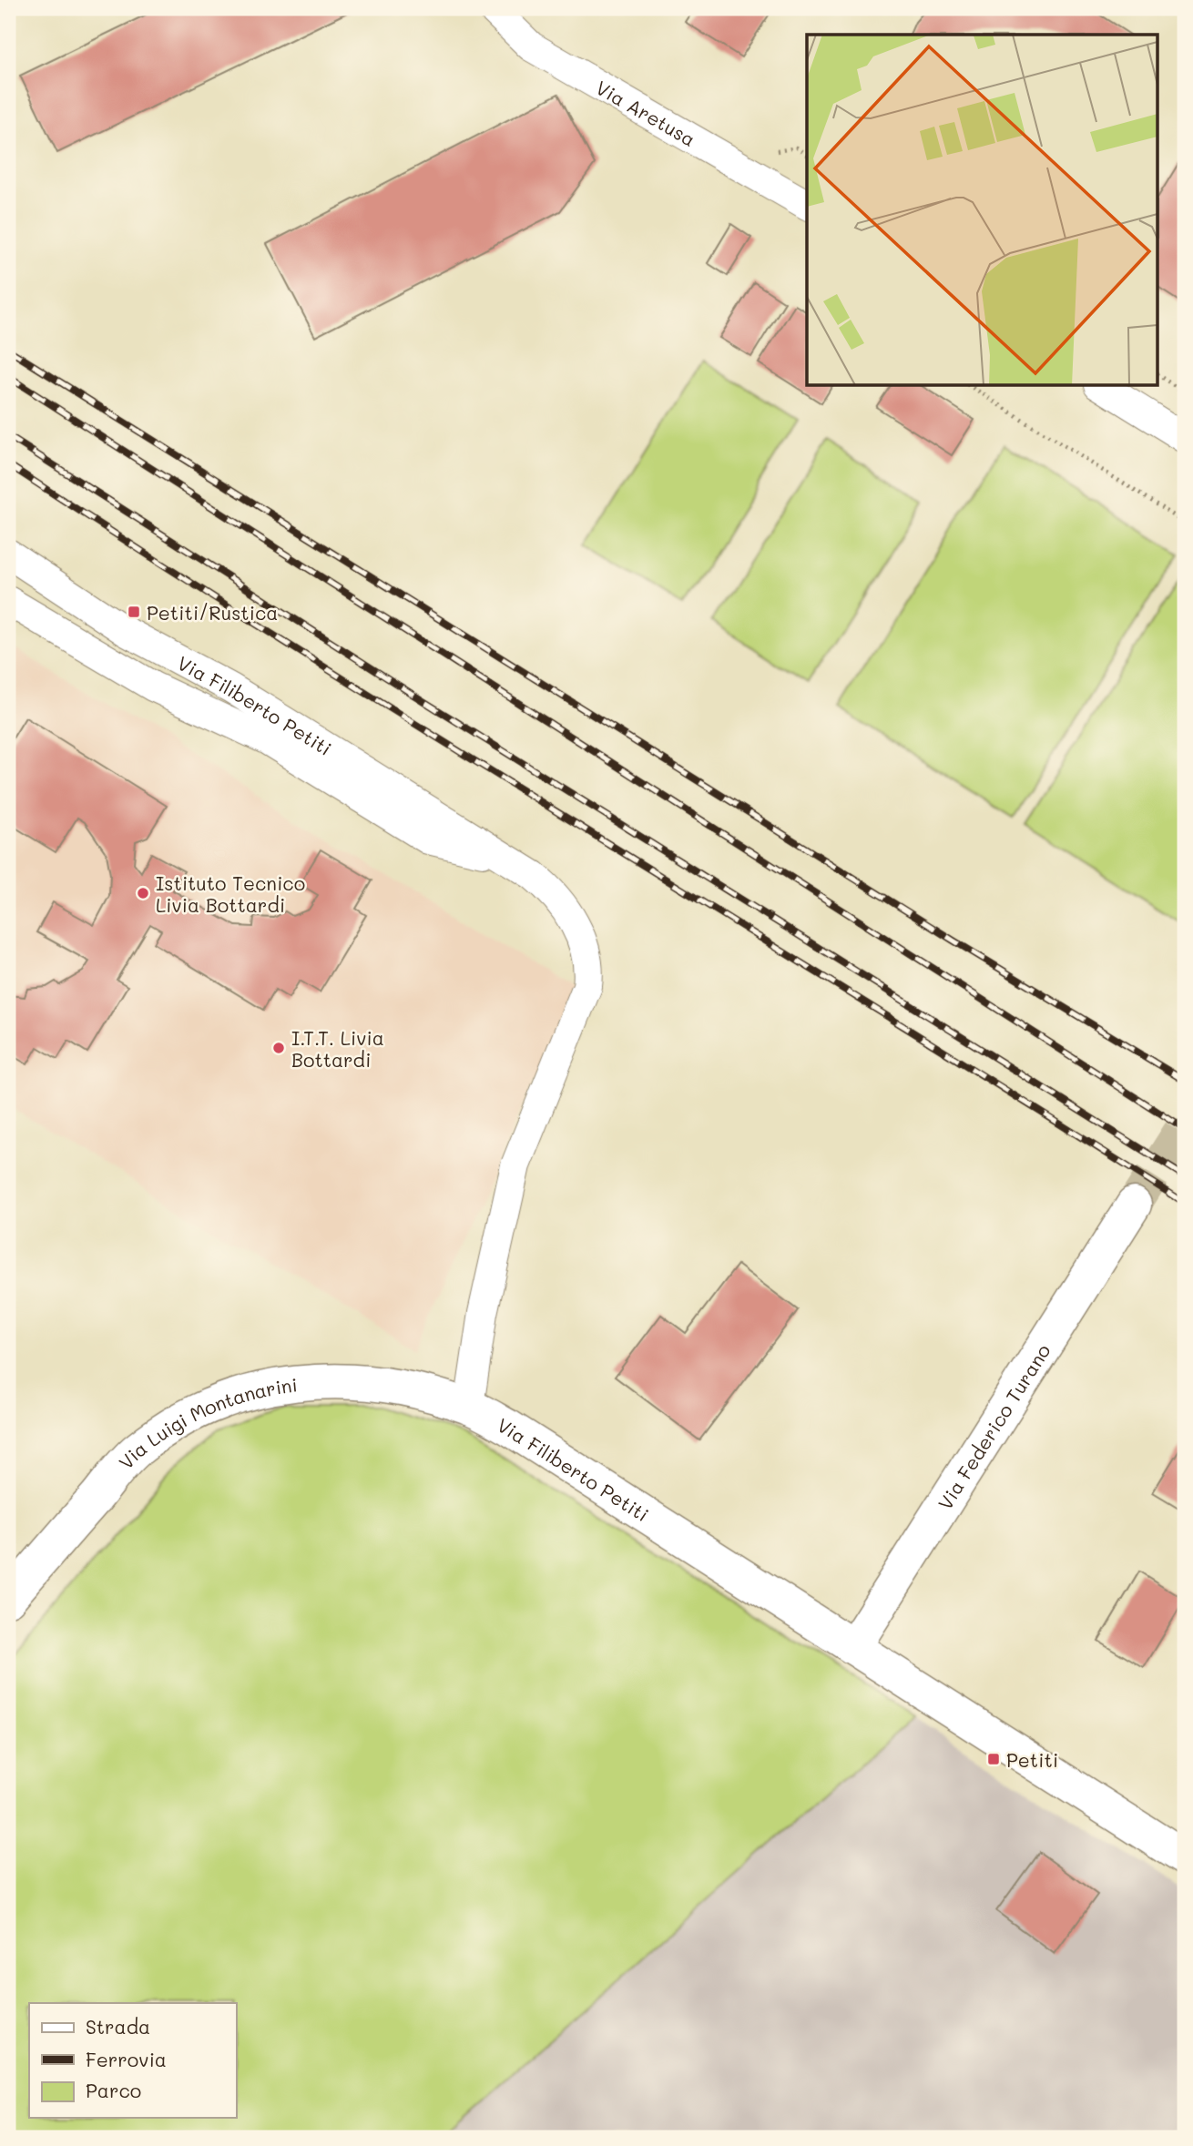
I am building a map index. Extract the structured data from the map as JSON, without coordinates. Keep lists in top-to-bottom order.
{
  "streets": {
    "street": [
      "Via Aretusa",
      "Via Filiberto Petiti",
      "Via Federico Turano",
      "Via Luigi Montanarini"
    ]
  },
  "crossings": [
    ["Via Filiberto Petiti", "Via Federico Turano"],
    ["Via Filiberto Petiti", "Via Luigi Montanarini"]
  ],
  "places": {
    "transit": ["Petiti/Rustica", "Petiti"],
    "other": ["Istituto Tecnico Livia Bottardi", "I.T.T. Livia Bottardi"]
  },
  "legend": ["Strada", "Ferrovia", "Parco"]
}
